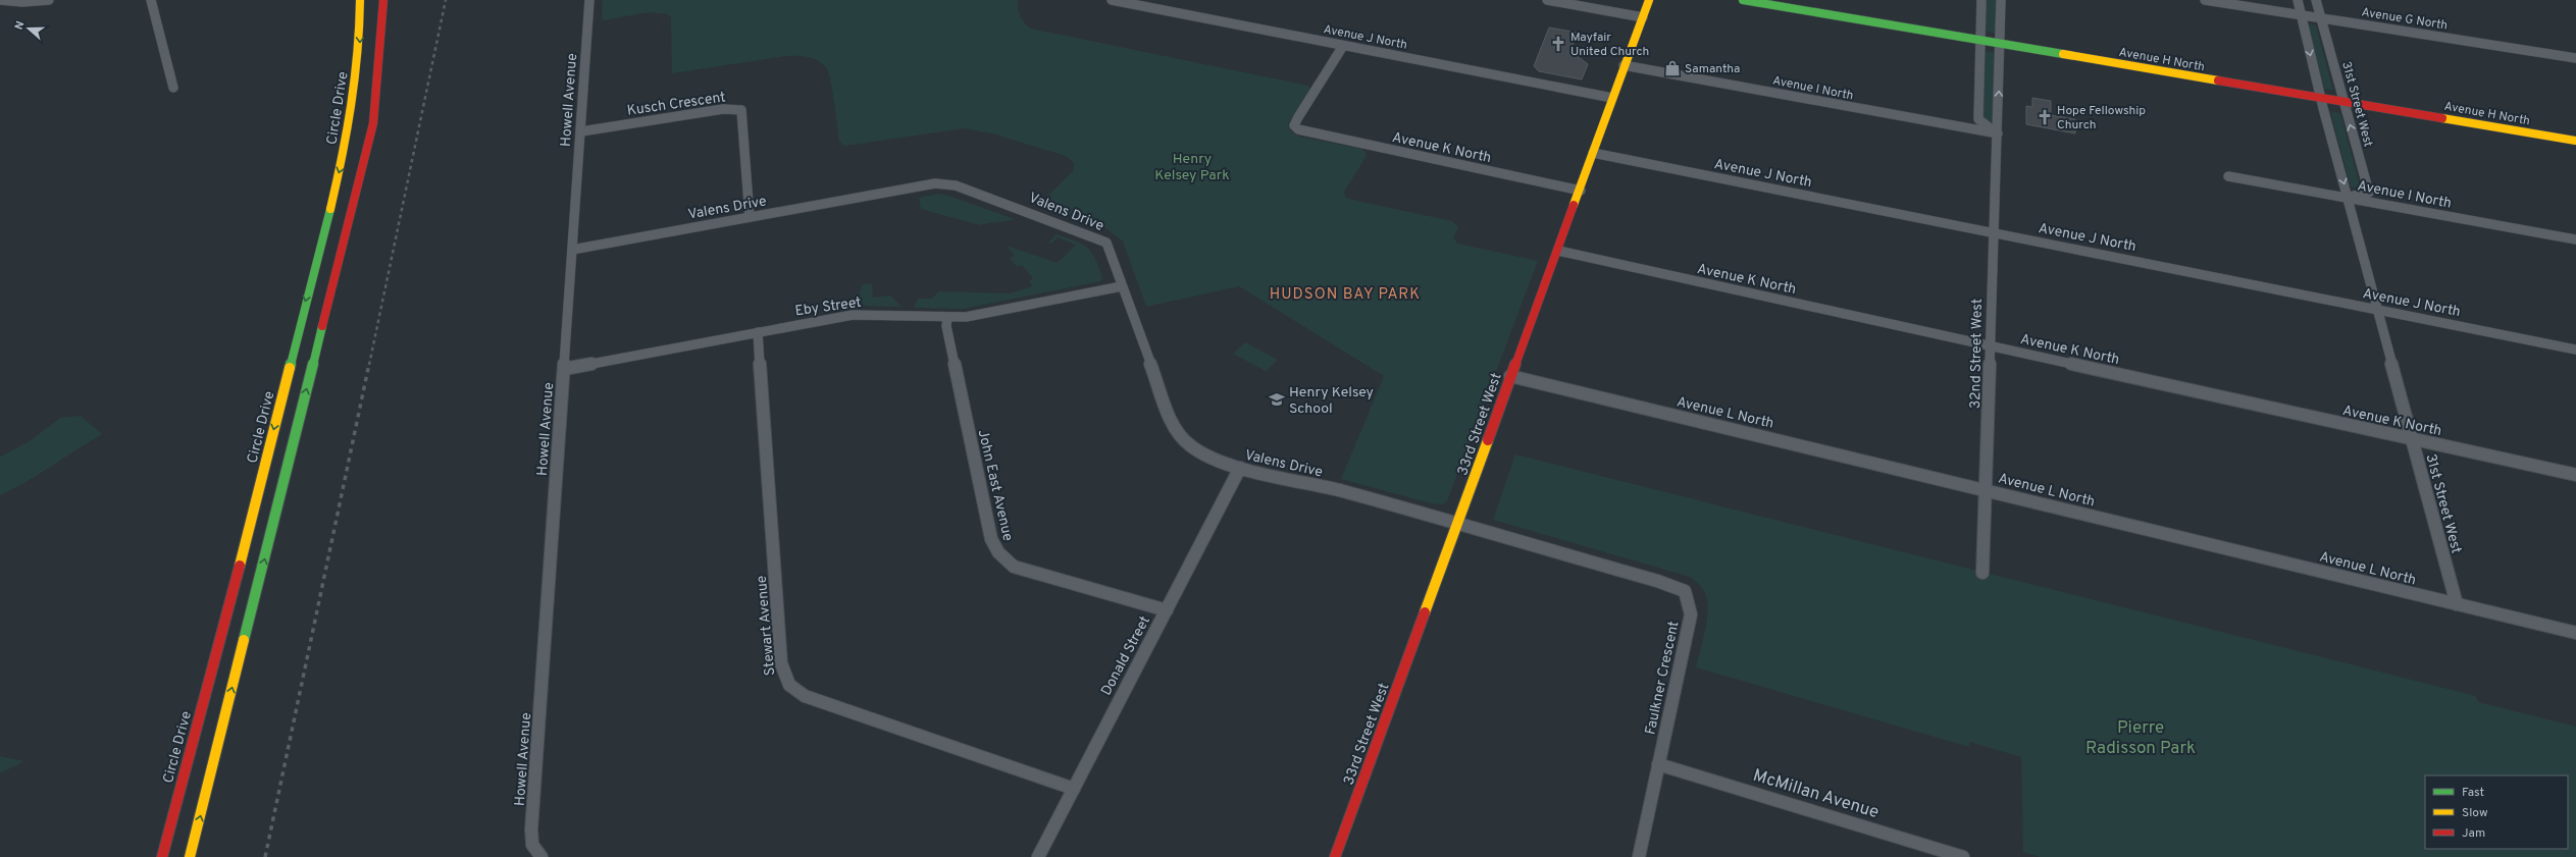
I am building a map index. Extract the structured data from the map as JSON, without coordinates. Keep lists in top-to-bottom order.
{
  "streets": {
    "main road": ["Avenue H North", "Circle Drive", "33rd Street West"],
    "street": [
      "Avenue G North",
      "Avenue J North",
      "Avenue I North",
      "Howell Avenue",
      "Kusch Crescent",
      "31st Street West",
      "Avenue K North",
      "Valens Drive",
      "Eby Street",
      "32nd Street West",
      "Avenue L North",
      "John East Avenue",
      "Stewart Avenue",
      "Donald Street",
      "Faulkner Crescent",
      "McMillan Avenue"
    ]
  },
  "crossings": [
    ["Avenue G North", "31st Street West"],
    ["Avenue J North", "31st Street West"],
    ["Avenue J North", "Avenue K North"],
    ["Avenue J North", "32nd Street West"],
    ["Avenue J North", "33rd Street West"],
    ["Avenue H North", "31st Street West"],
    ["Avenue H North", "32nd Street West"],
    ["Avenue I North", "31st Street West"],
    ["Avenue I North", "32nd Street West"],
    ["Avenue I North", "33rd Street West"],
    ["Howell Avenue", "Kusch Crescent"],
    ["Howell Avenue", "Valens Drive"],
    ["Howell Avenue", "Eby Street"],
    ["Kusch Crescent", "Valens Drive"],
    ["31st Street West", "Avenue K North"],
    ["31st Street West", "Avenue L North"],
    ["Avenue K North", "32nd Street West"],
    ["Avenue K North", "33rd Street West"],
    ["Valens Drive", "Eby Street"],
    ["Valens Drive", "33rd Street West"],
    ["Valens Drive", "Donald Street"],
    ["Valens Drive", "Faulkner Crescent"],
    ["Eby Street", "John East Avenue"],
    ["Eby Street", "Stewart Avenue"],
    ["32nd Street West", "Avenue L North"],
    ["Avenue L North", "33rd Street West"],
    ["33rd Street West", "Faulkner Crescent"],
    ["John East Avenue", "Donald Street"],
    ["Stewart Avenue", "Donald Street"],
    ["Faulkner Crescent", "McMillan Avenue"]
  ],
  "districts": ["HUDSON BAY PARK"],
  "parks": ["Henry Kelsey Park", "Pierre Radisson Park"],
  "places": {
    "church": ["Mayfair United Church", "Hope Fellowship Church"],
    "shop": ["Samantha"],
    "school or university": ["Henry Kelsey School"]
  },
  "legend": ["Fast", "Slow", "Jam"],
  "north": "left"
}
